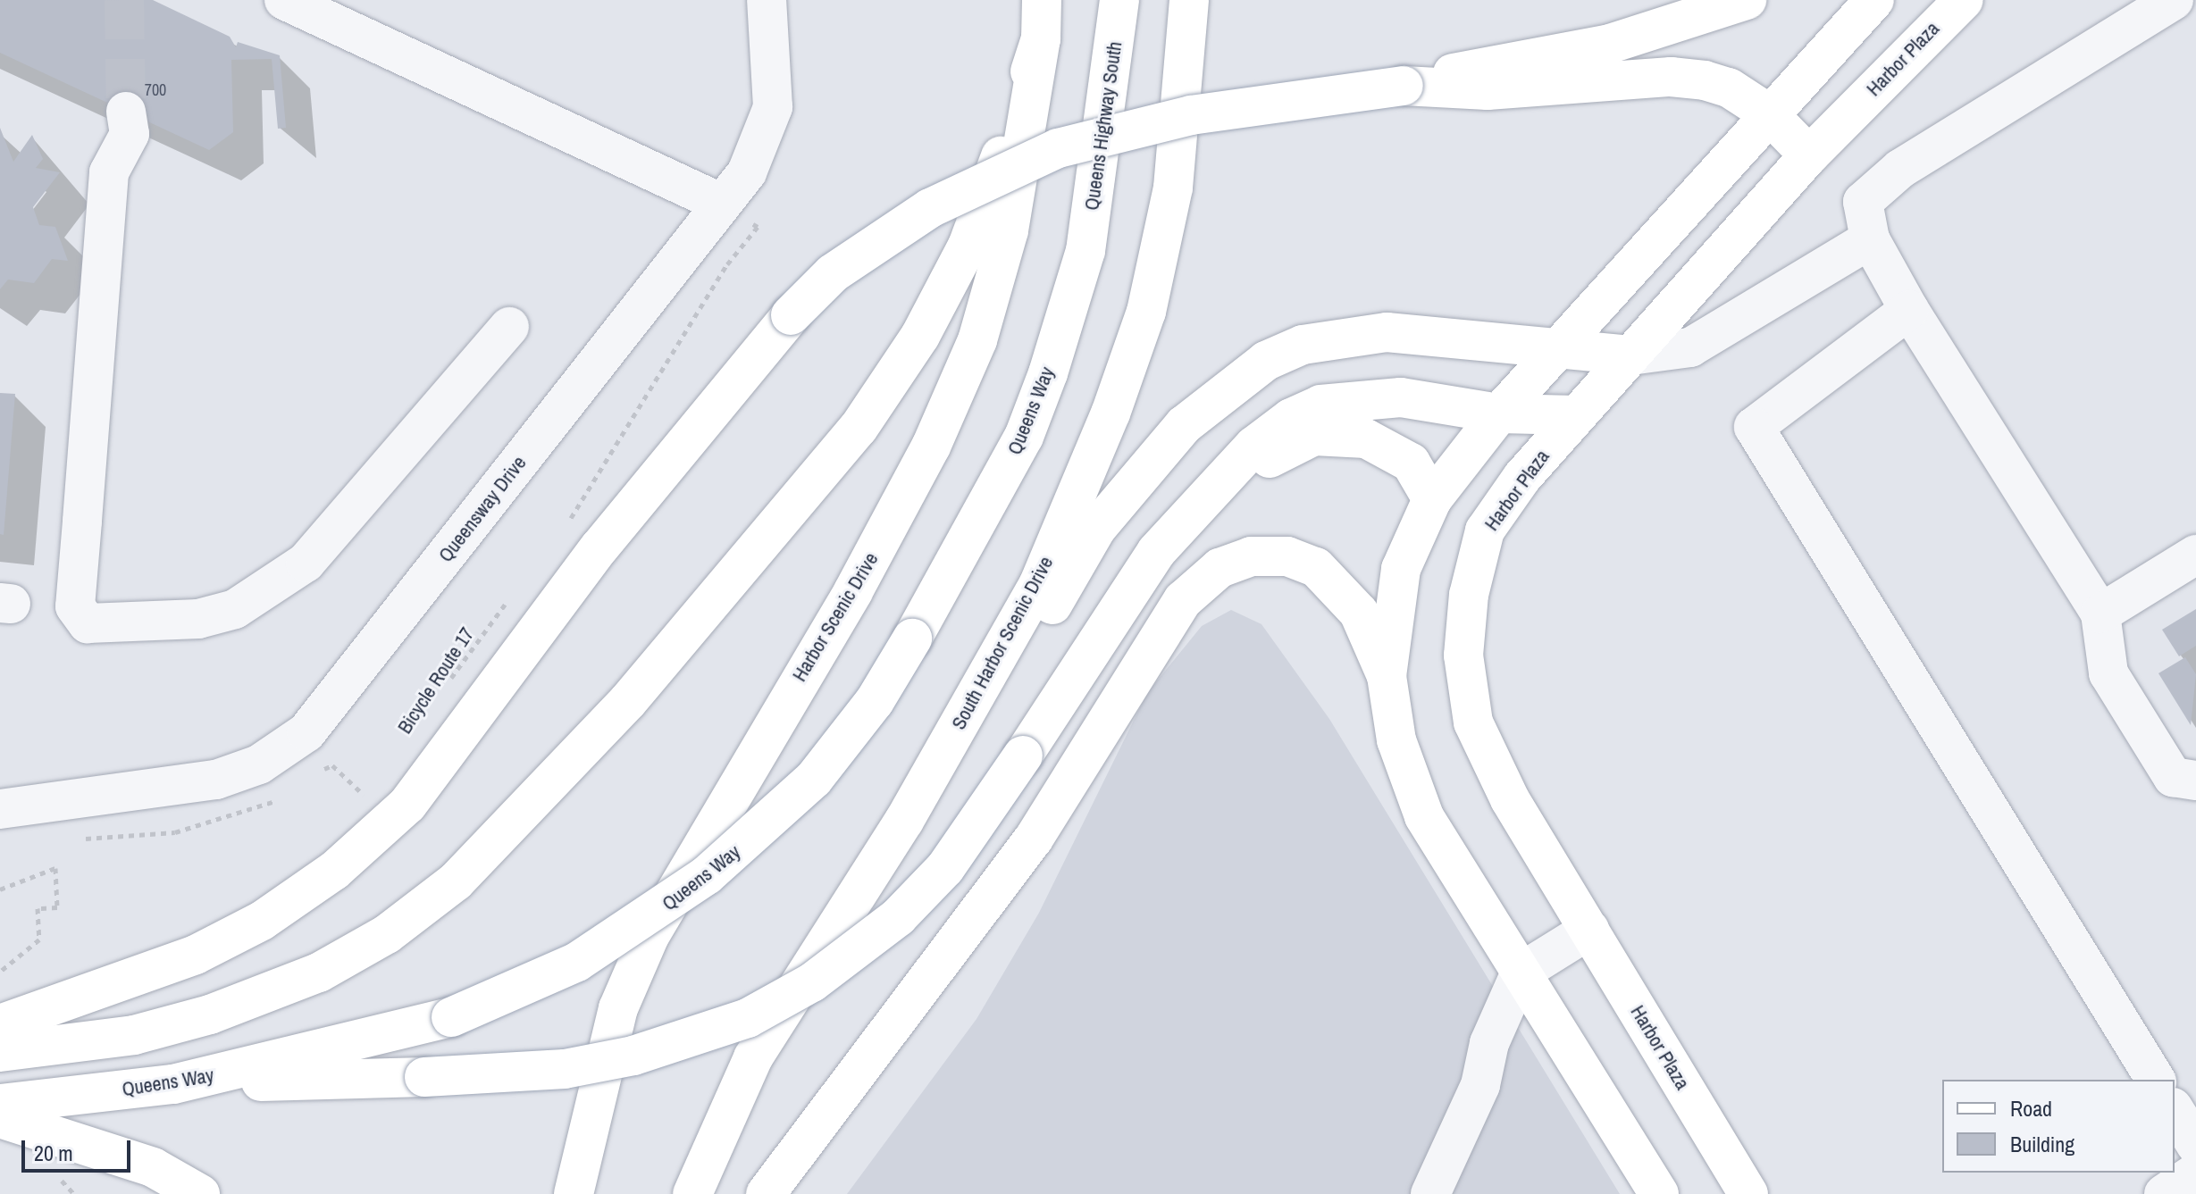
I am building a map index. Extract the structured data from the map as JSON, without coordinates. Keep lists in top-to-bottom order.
{
  "streets": {
    "main road": [
      "Harbor Plaza",
      "Queens Highway South",
      "Queens Way",
      "Harbor Scenic Drive",
      "South Harbor Scenic Drive"
    ],
    "street": ["Queensway Drive"],
    "path": ["Bicycle Route 17"]
  },
  "crossings": [
    ["Queens Highway South", "Queens Way"]
  ],
  "house_numbers": ["700"],
  "legend": ["Road", "Building"],
  "scale_bar": "20 m"
}
